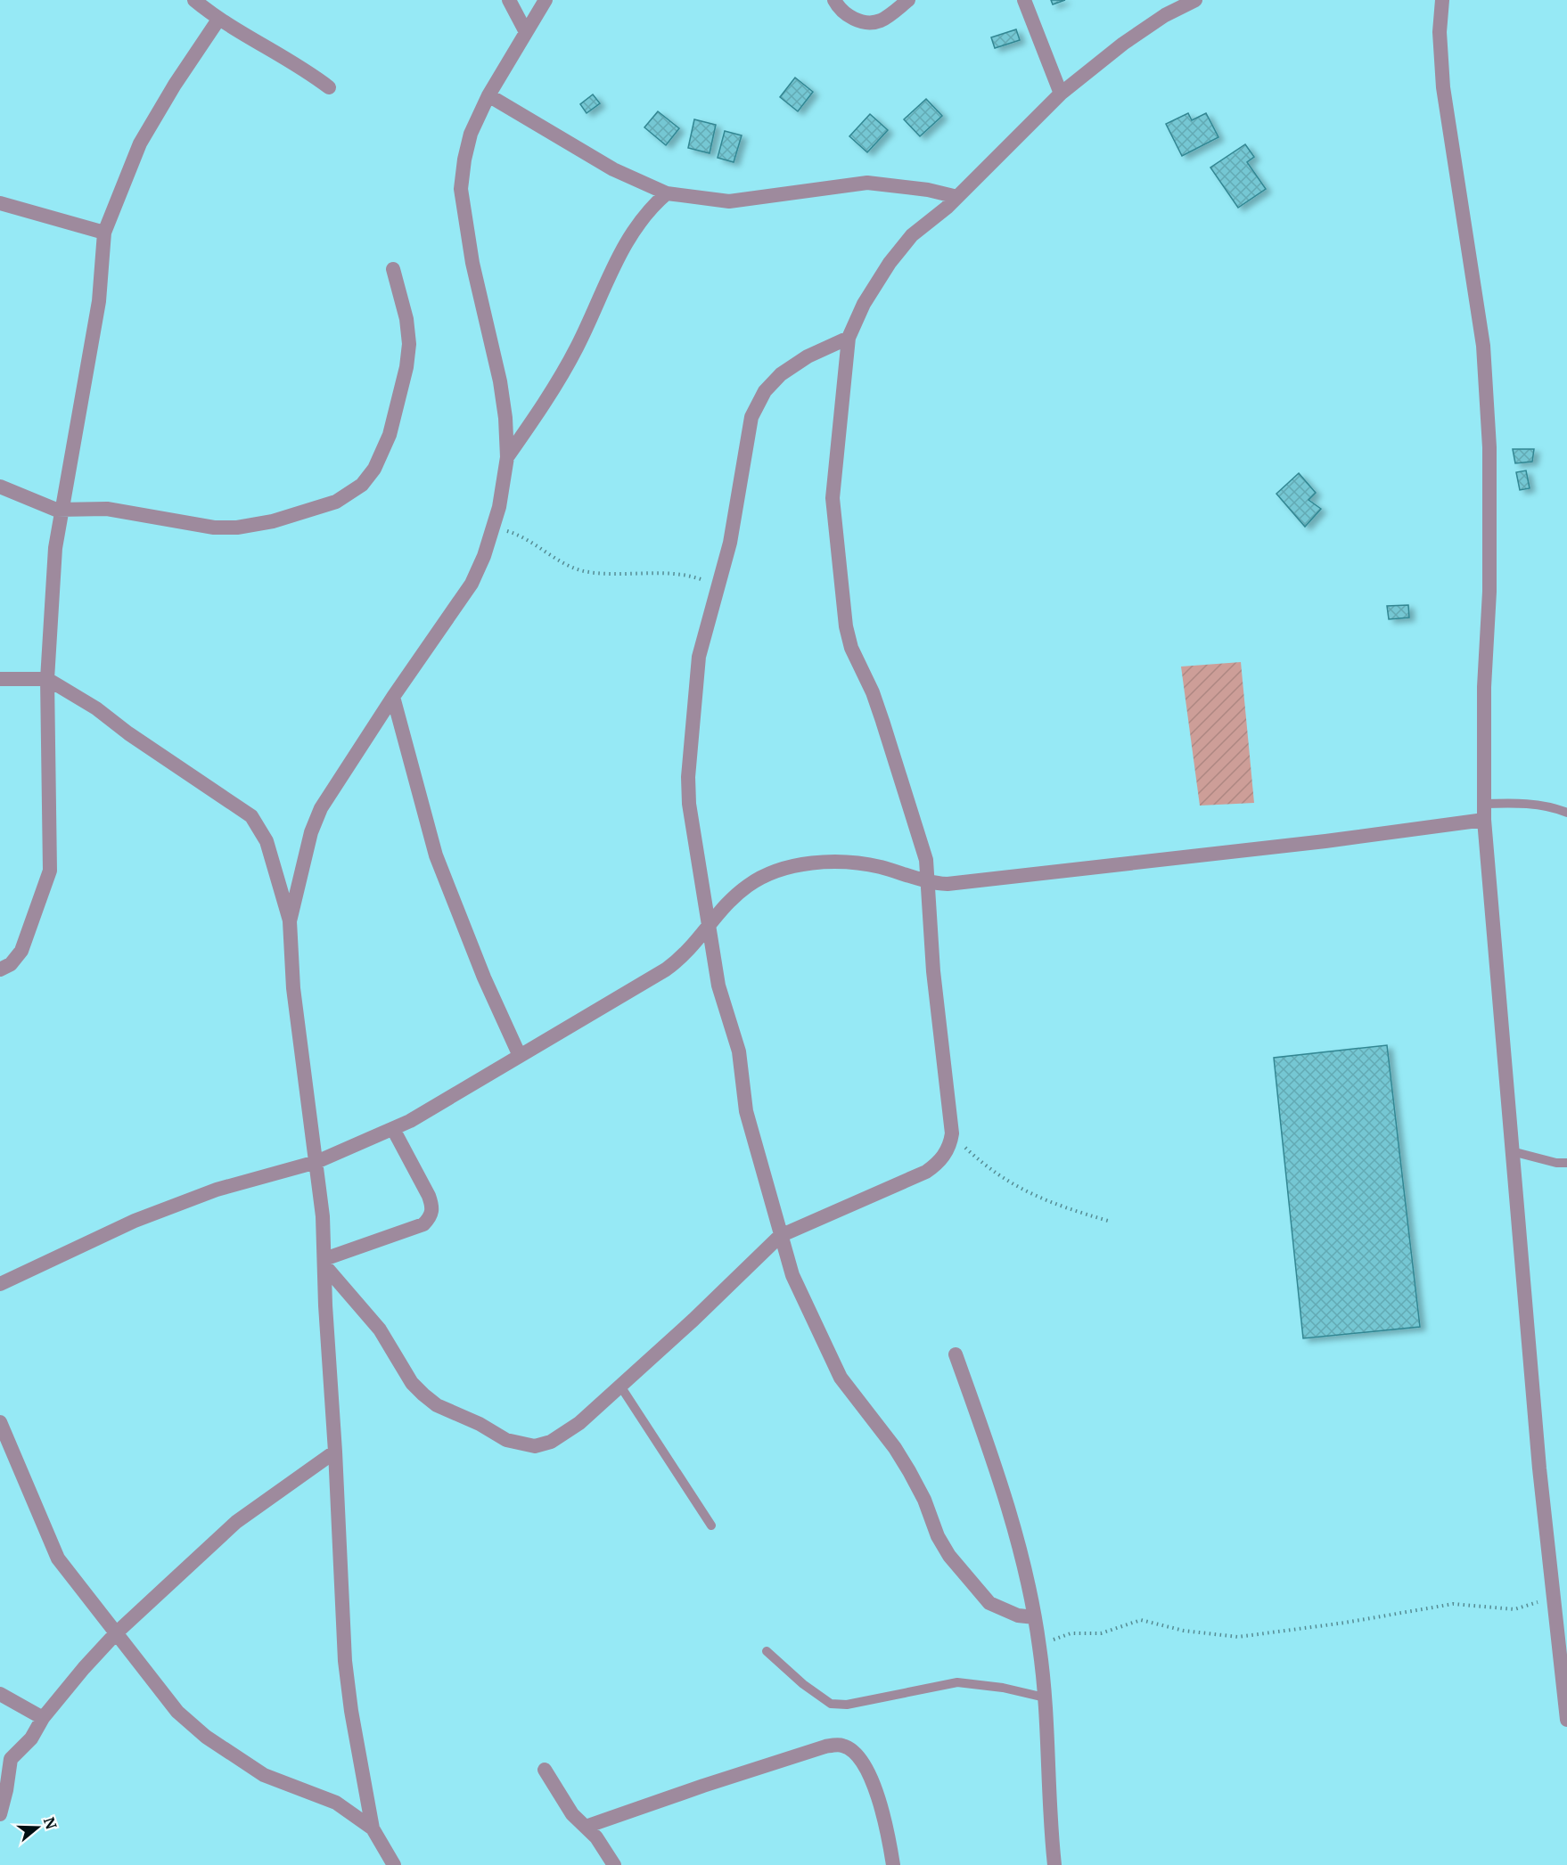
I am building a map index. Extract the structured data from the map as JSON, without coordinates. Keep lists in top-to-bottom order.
{
  "north": "right"
}
